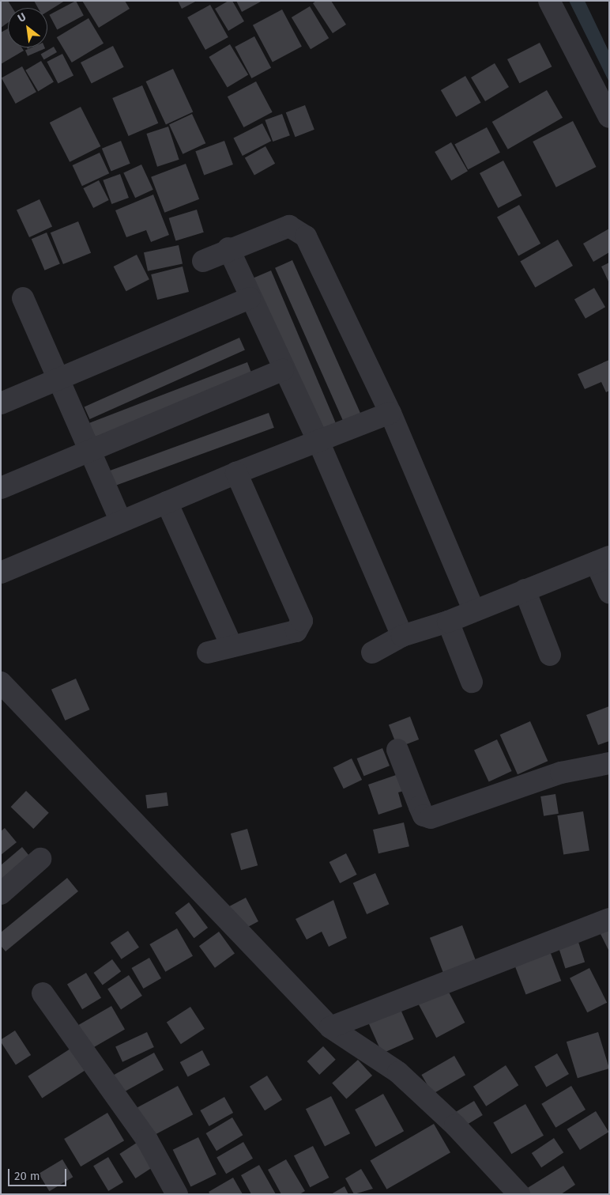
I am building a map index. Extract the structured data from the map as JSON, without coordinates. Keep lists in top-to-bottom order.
{
  "scale_bar": "20 m",
  "north": "top left"
}
